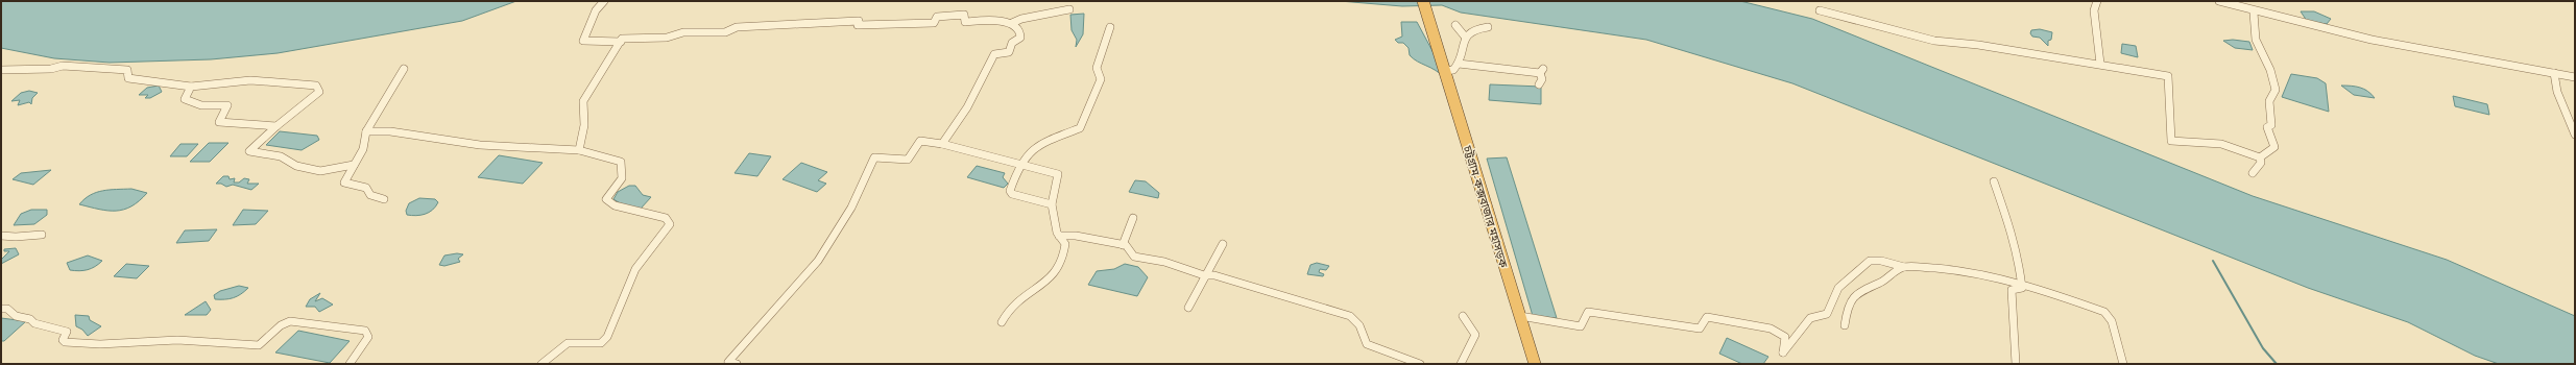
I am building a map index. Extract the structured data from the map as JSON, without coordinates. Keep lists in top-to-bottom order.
{
  "streets": {
    "highway": ["চট্টগ্রাম-কক্সবাজার মহাসড়ক"]
  }
}
